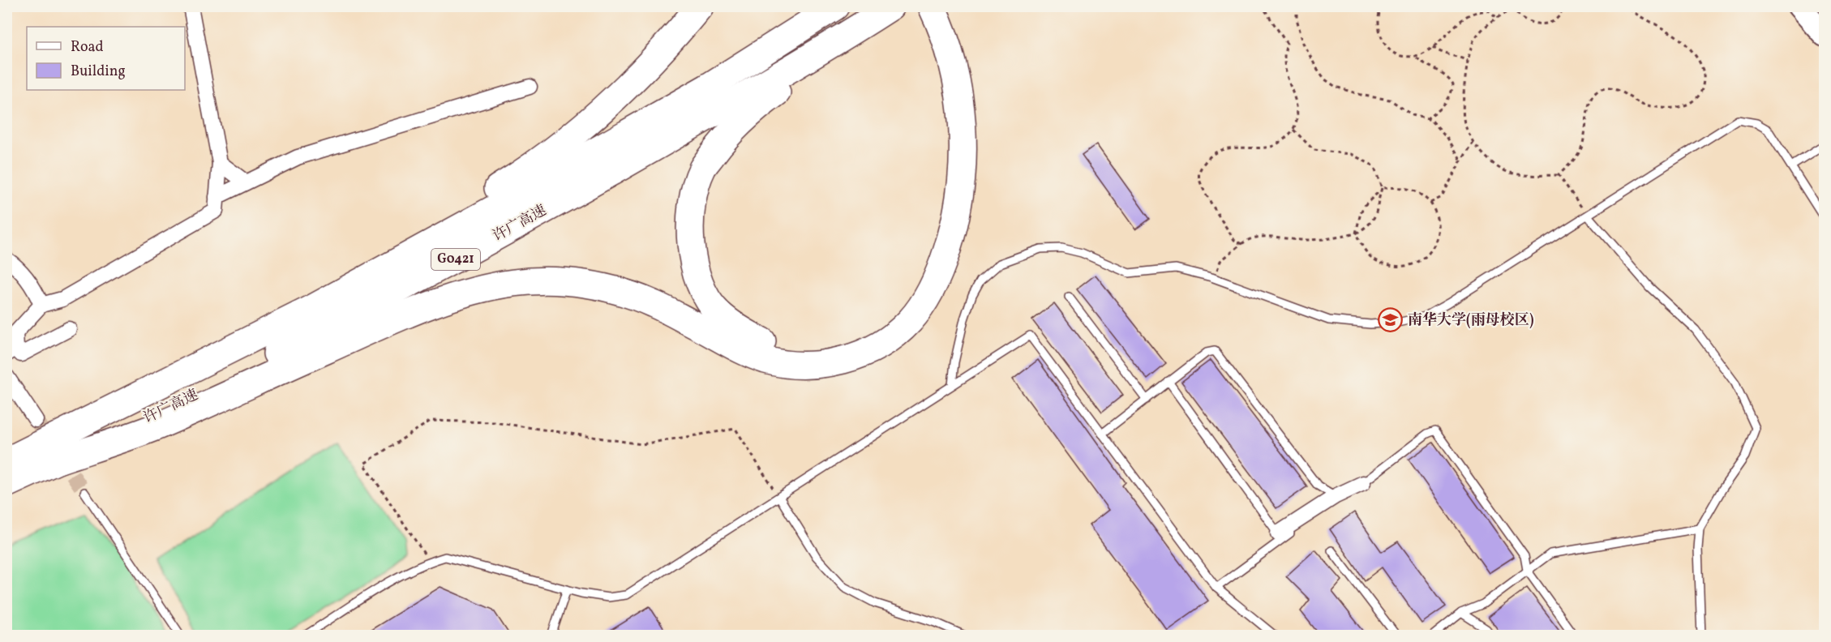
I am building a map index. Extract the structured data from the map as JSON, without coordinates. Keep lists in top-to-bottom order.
{
  "streets": {
    "highway": ["许广高速", "G0421"]
  },
  "places": {
    "school or university": ["南华大学(雨母校区)"]
  },
  "legend": ["Road", "Building"]
}
